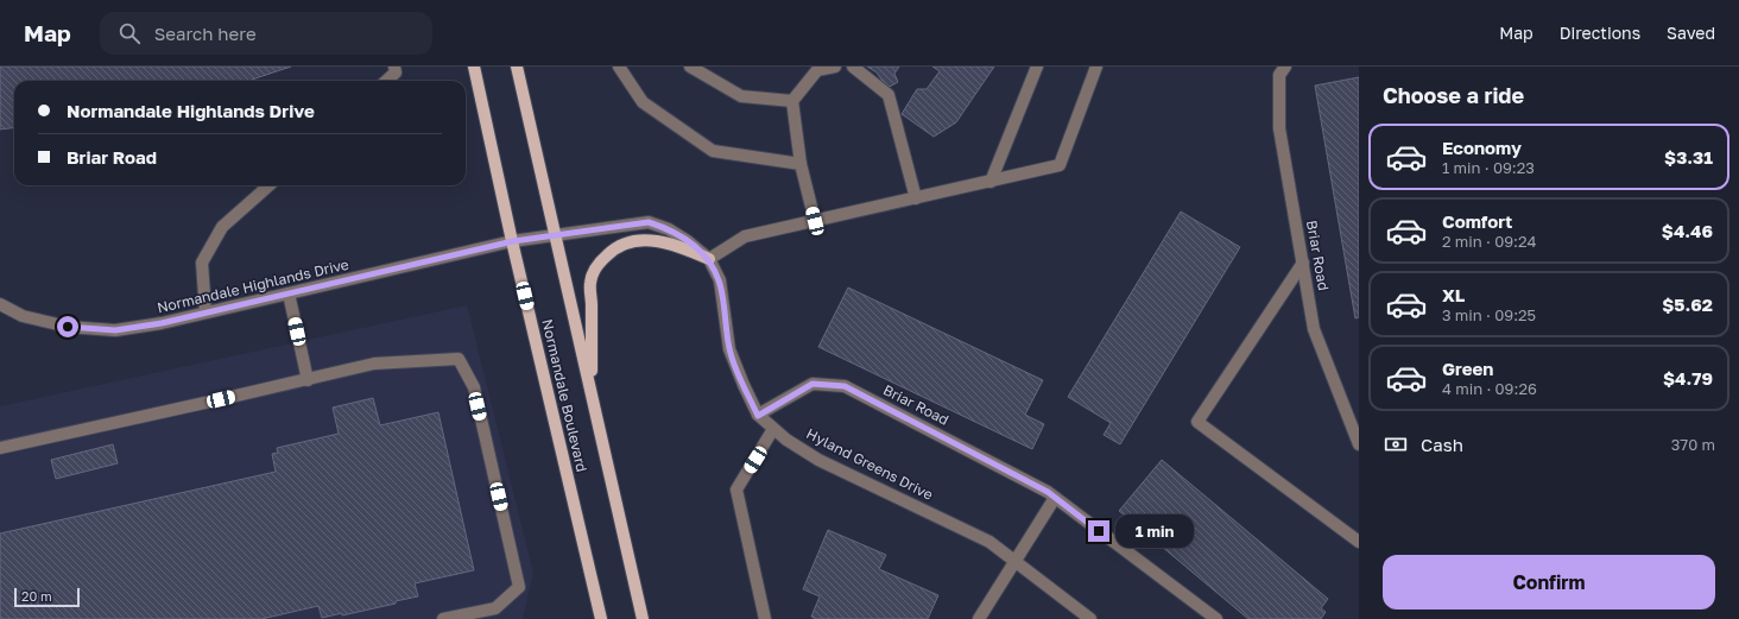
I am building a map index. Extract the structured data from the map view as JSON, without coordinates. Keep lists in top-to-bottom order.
{
  "streets": {
    "main road": ["Normandale Boulevard"],
    "street": ["Briar Road", "Normandale Highlands Drive", "Hyland Greens Drive"]
  },
  "crossings": [
    ["Briar Road", "Hyland Greens Drive"],
    ["Normandale Highlands Drive", "Normandale Boulevard"],
    ["Normandale Highlands Drive", "Hyland Greens Drive"],
    ["Normandale Boulevard", "Hyland Greens Drive"]
  ],
  "scale_bar": "20 m",
  "page": {
    "header": "Map",
    "search": "Search here",
    "nav": ["Map", "Directions", "Saved"],
    "heading": "Choose a ride",
    "banner": ["Normandale Highlands Drive", "Briar Road"],
    "list": [
      {
        "name": "Economy",
        "note": "1 min · 09:23",
        "value": "$3.31"
      },
      {
        "name": "Comfort",
        "note": "2 min · 09:24",
        "value": "$4.46"
      },
      {
        "name": "XL",
        "note": "3 min · 09:25",
        "value": "$5.62"
      },
      {
        "name": "Green",
        "note": "4 min · 09:26",
        "value": "$4.79"
      }
    ],
    "pay": ["Cash", "370 m"],
    "bubble": "1 min",
    "buttons": "Confirm",
    "scale": "20 m"
  }
}
